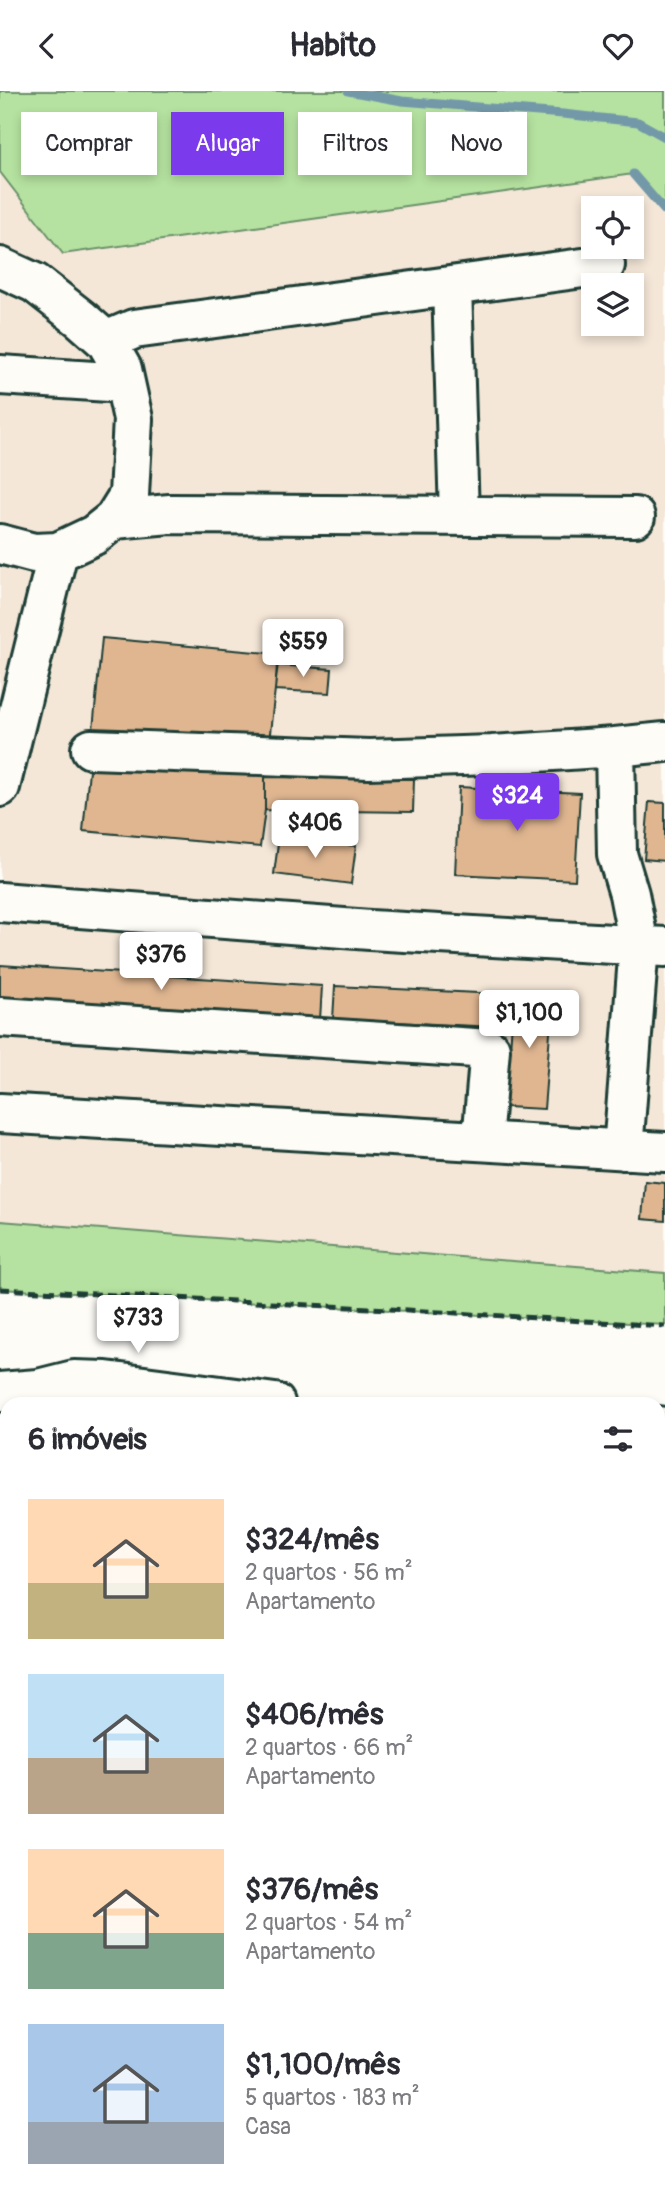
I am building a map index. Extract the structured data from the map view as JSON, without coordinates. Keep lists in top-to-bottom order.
{
  "page": {
    "header": "Habito",
    "chip": [
      "Comprar",
      "Alugar",
      "Filtros",
      "Novo"
    ],
    "price": [
      "$559",
      "$324",
      "$406",
      "$376",
      "$1,100",
      "$733"
    ],
    "heading": "6 imóveis",
    "list": [
      {
        "name": "$324/mês",
        "note": "2 quartos · 56 m² · Apartamento"
      },
      {
        "name": "$406/mês",
        "note": "2 quartos · 66 m² · Apartamento"
      },
      {
        "name": "$376/mês",
        "note": "2 quartos · 54 m² · Apartamento"
      },
      {
        "name": "$1,100/mês",
        "note": "5 quartos · 183 m² · Casa"
      }
    ]
  }
}
